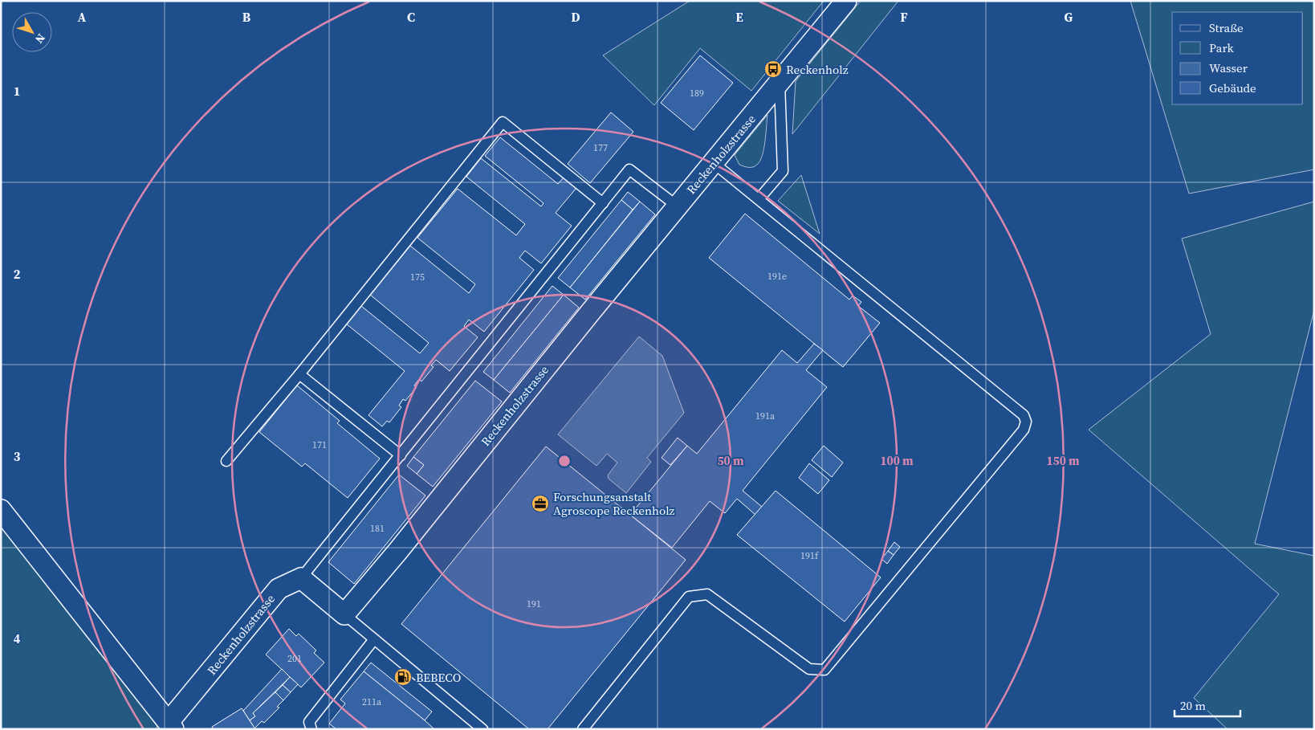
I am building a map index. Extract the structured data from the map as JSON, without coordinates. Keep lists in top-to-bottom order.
{
  "streets": {
    "street": ["Reckenholzstrasse"]
  },
  "places": {
    "bus stop": ["Reckenholz"],
    "office": ["Forschungsanstalt Agroscope Reckenholz"],
    "fuel station": ["BEBECO"]
  },
  "house_numbers": [
    "189",
    "177",
    "191e",
    "175",
    "191a",
    "171",
    "181",
    "191f",
    "191",
    "201",
    "211a"
  ],
  "legend": [
    "Straße",
    "Park",
    "Wasser",
    "Gebäude"
  ],
  "scale_bar": "20 m",
  "north": "bottom right",
  "grid": {
    "columns": [
      "A",
      "B",
      "C",
      "D",
      "E",
      "F",
      "G"
    ],
    "rows": [
      "1",
      "2",
      "3",
      "4"
    ]
  },
  "rings": ["50 m", "100 m", "150 m"]
}
